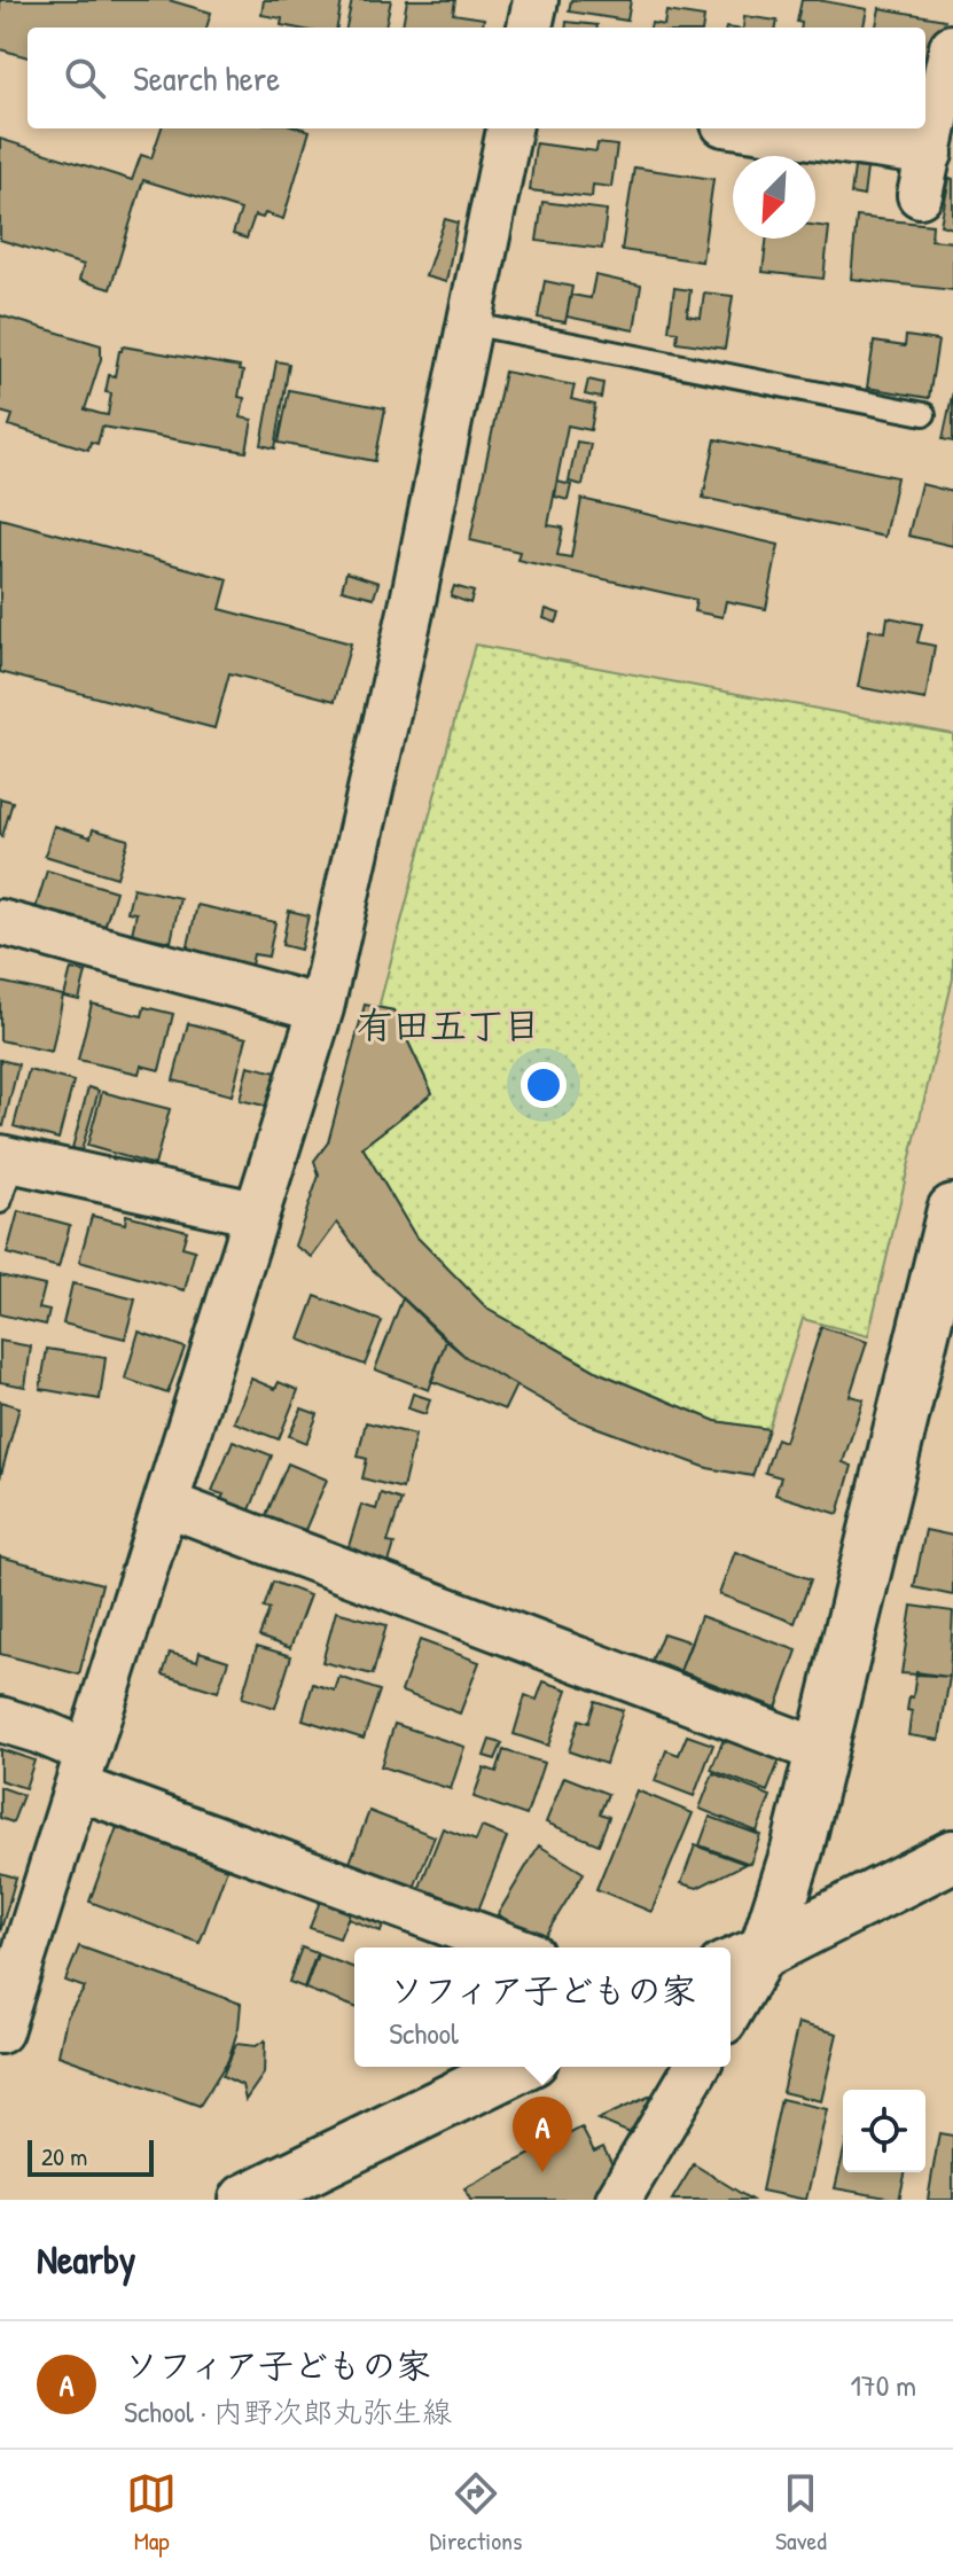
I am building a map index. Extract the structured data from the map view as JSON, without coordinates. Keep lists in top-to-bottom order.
{
  "districts": ["有田五丁目"],
  "scale_bar": "20 m",
  "north": "bottom left",
  "page": {
    "search": "Search here",
    "popup": ["ソフィア子どもの家", "School"],
    "pins": "A",
    "scale": "20 m",
    "heading": "Nearby",
    "list": [
      {
        "mark": "A",
        "name": "ソフィア子どもの家",
        "note": "School · 内野次郎丸弥生線",
        "value": "170 m"
      }
    ],
    "nav": ["Map", "Directions", "Saved"]
  }
}
